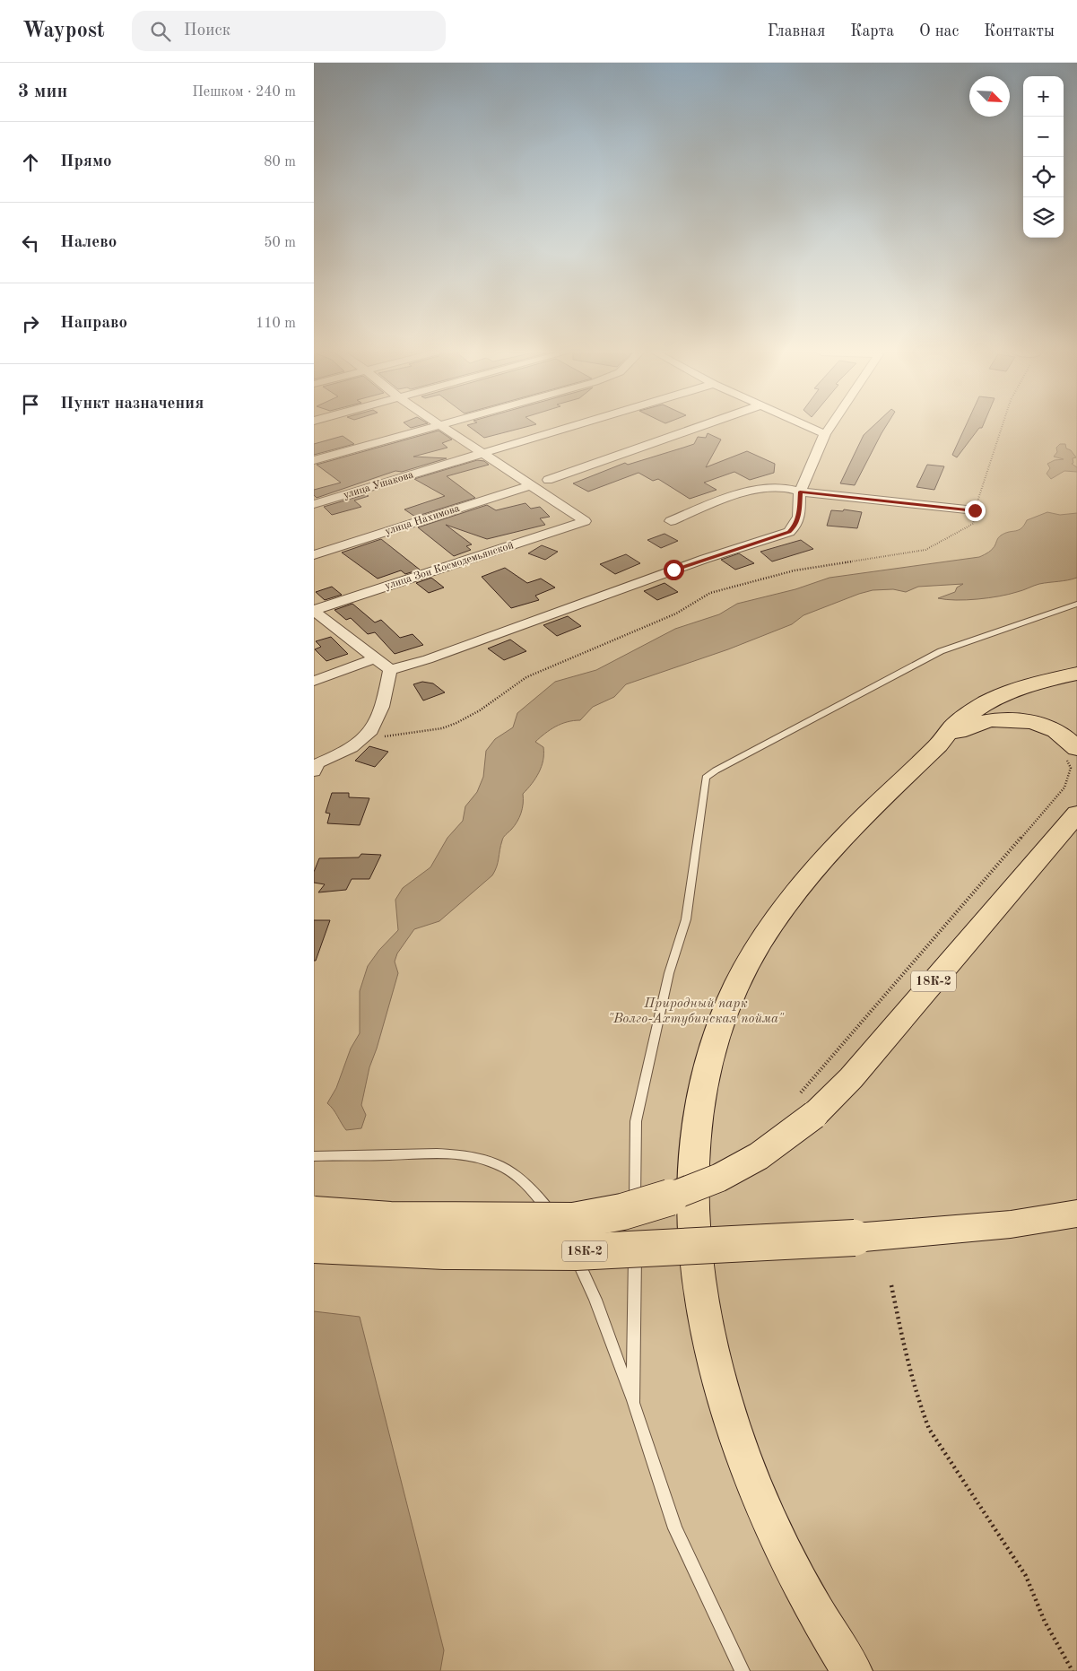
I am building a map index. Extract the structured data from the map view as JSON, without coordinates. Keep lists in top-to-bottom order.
{
  "streets": {
    "main road": ["18К-2"],
    "street": ["улица Ушакова", "улица Нахимова", "улица Зои Космодемьянской"]
  },
  "parks": ["Природный парк \"Волго-Ахтубинская пойма\""],
  "north": "bottom right",
  "page": {
    "header": "Waypost",
    "search": "Поиск",
    "nav": [
      "Главная",
      "Карта",
      "О нас",
      "Контакты"
    ],
    "heading": ["3 мин", "Пешком · 240 m"],
    "map_buttons": ["+", "−"],
    "list": [
      ["Прямо", "80 m"],
      ["Налево", "50 m"],
      ["Направо", "110 m"],
      "Пункт назначения"
    ]
  }
}
